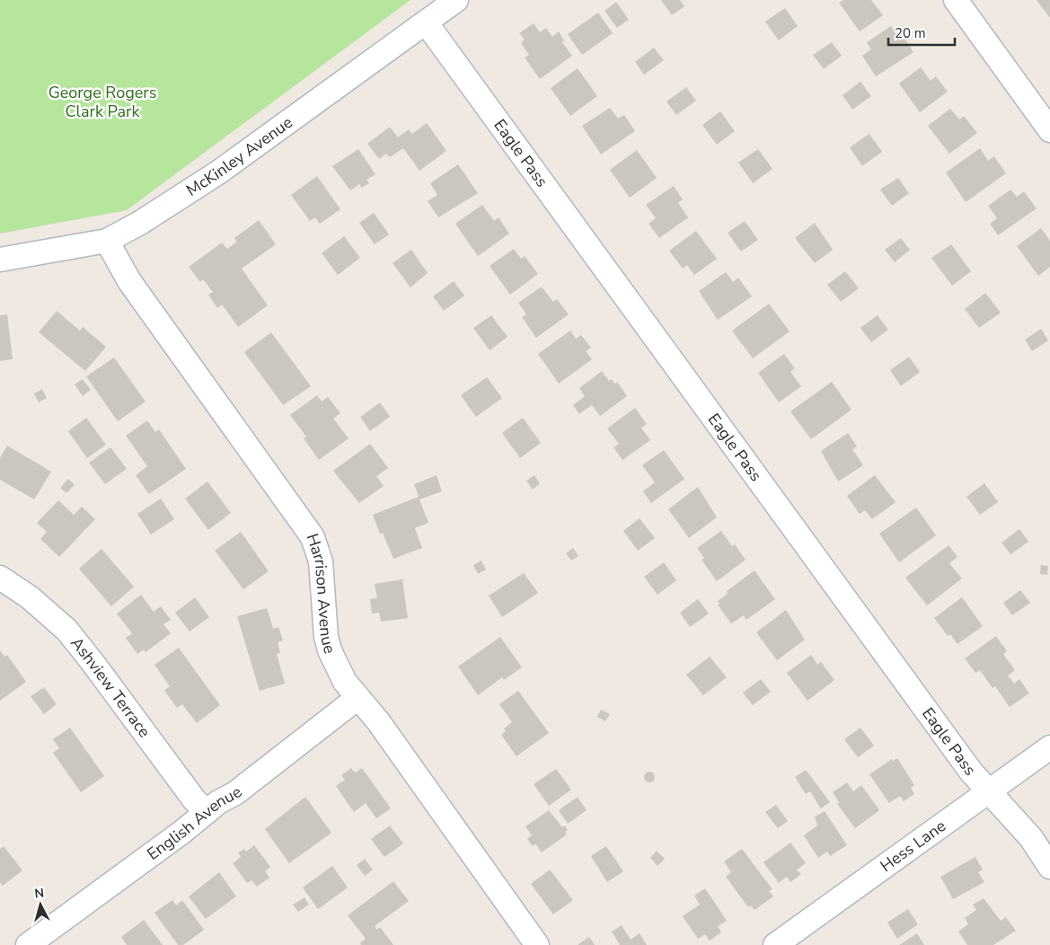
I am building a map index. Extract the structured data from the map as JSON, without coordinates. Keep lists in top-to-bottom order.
{
  "streets": {
    "street": [
      "Eagle Pass",
      "McKinley Avenue",
      "Harrison Avenue",
      "Ashview Terrace",
      "English Avenue",
      "Hess Lane"
    ]
  },
  "crossings": [
    ["Eagle Pass", "McKinley Avenue"],
    ["Eagle Pass", "Hess Lane"],
    ["McKinley Avenue", "Harrison Avenue"],
    ["Harrison Avenue", "English Avenue"],
    ["Ashview Terrace", "English Avenue"]
  ],
  "parks": ["George Rogers Clark Park"],
  "scale_bar": "20 m",
  "north": "top"
}
